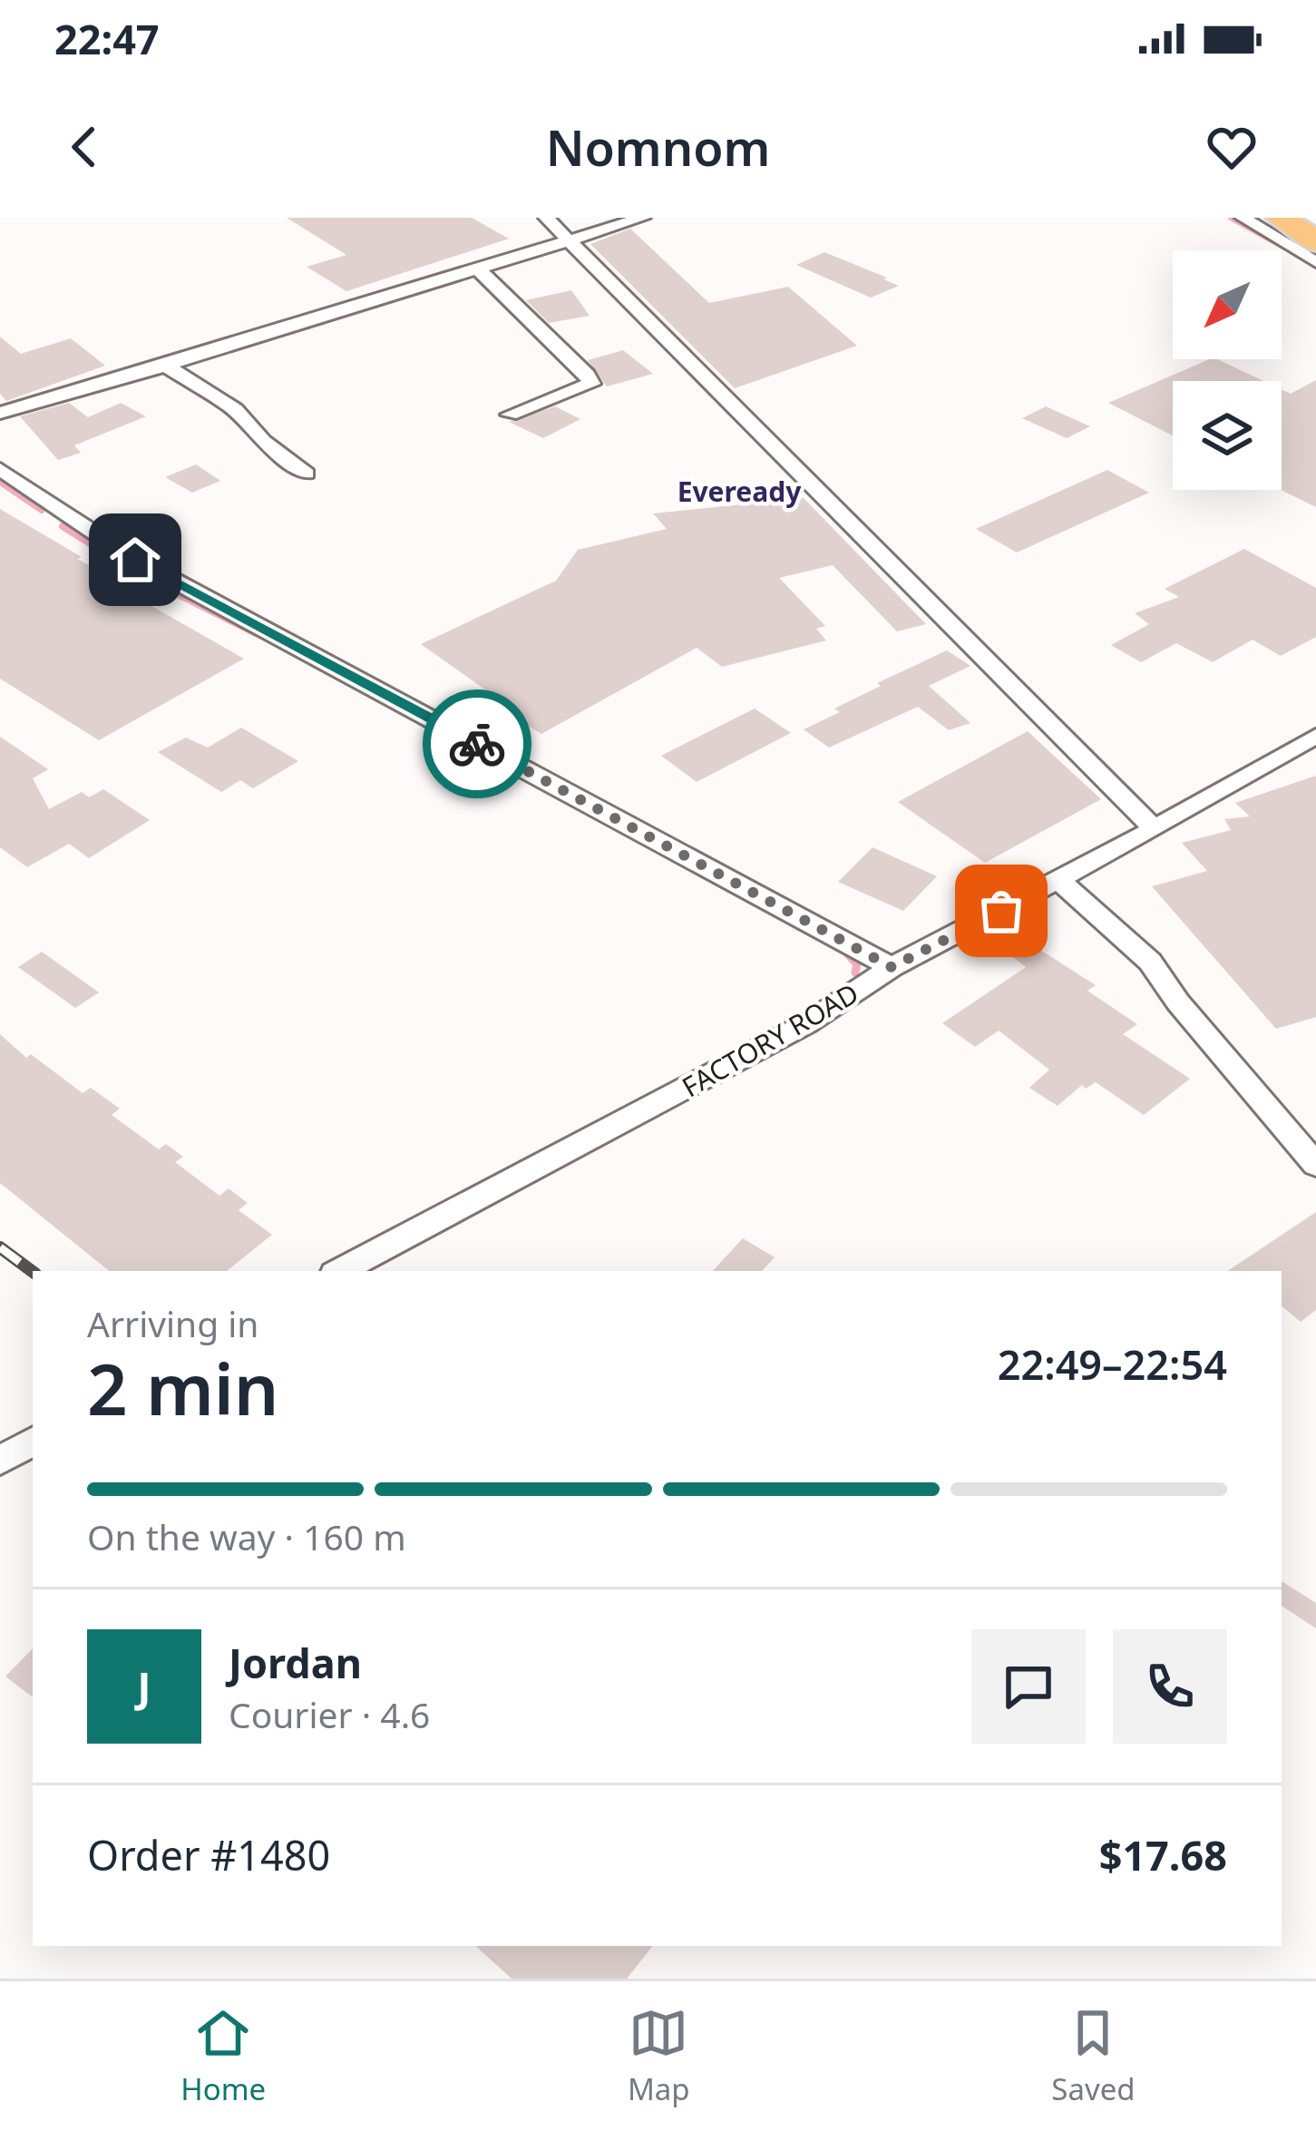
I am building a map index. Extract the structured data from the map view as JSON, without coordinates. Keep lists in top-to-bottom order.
{
  "streets": {
    "street": ["FACTORY ROAD"]
  },
  "districts": ["Eveready"],
  "north": "bottom left",
  "page": {
    "status": "22:47",
    "header": "Nomnom",
    "heading": ["2 min", "Arriving in", "22:49–22:54"],
    "panel": [
      "Jordan",
      "Courier · 4.6",
      "Order #1480",
      "$17.68"
    ],
    "bar": "On the way · 160 m",
    "round": "J",
    "tabs": ["Home", "Map", "Saved"]
  }
}
